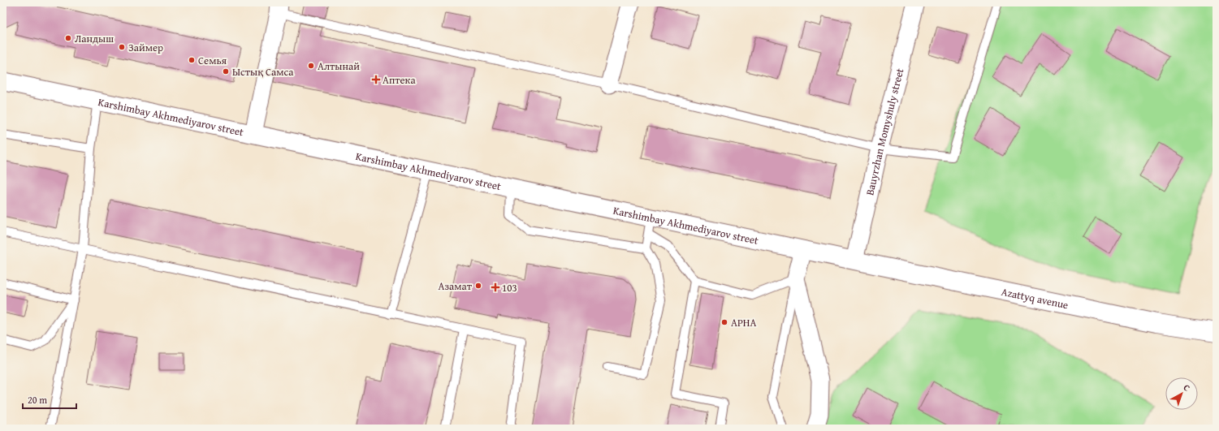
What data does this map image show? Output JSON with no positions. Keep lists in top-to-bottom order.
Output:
{
  "streets": {
    "main road": ["Karshimbay Akhmediyarov street", "Azattyq avenue"],
    "street": ["Bauyrzhan Momyshuly street"]
  },
  "crossings": [
    ["Karshimbay Akhmediyarov street", "Bauyrzhan Momyshuly street"],
    ["Karshimbay Akhmediyarov street", "Azattyq avenue"],
    ["Bauyrzhan Momyshuly street", "Azattyq avenue"]
  ],
  "places": {
    "other": [
      "Ландыш",
      "Займер",
      "Семья",
      "Алтынай",
      "Ыстық Самса",
      "Азамат",
      "АРНА"
    ],
    "health": ["Аптека", "103"]
  },
  "scale_bar": "20 m",
  "north": "top right"
}
